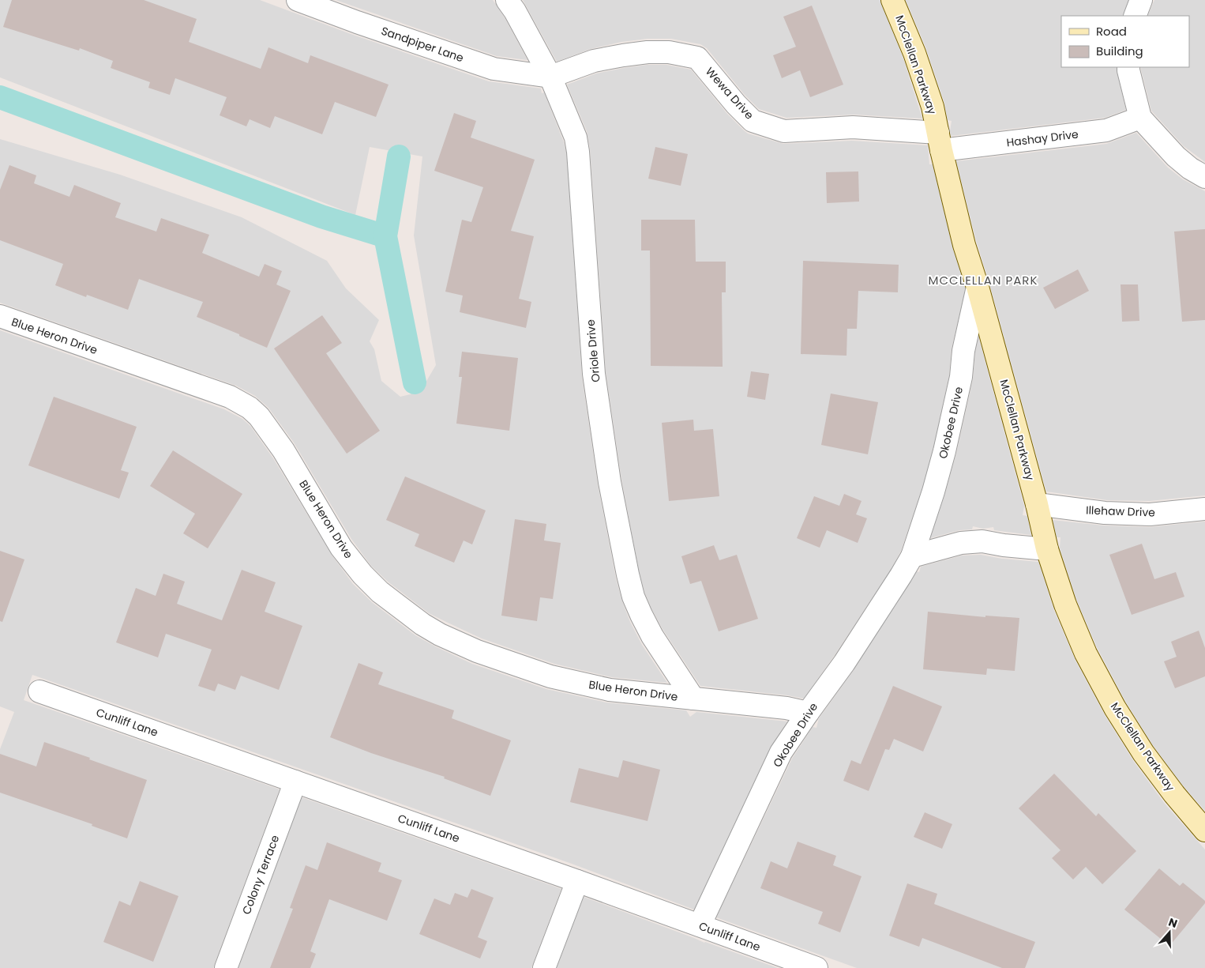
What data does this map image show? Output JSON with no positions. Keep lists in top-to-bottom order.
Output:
{
  "streets": {
    "street": [
      "Sandpiper Lane",
      "McClellan Parkway",
      "Wewa Drive",
      "Hashay Drive",
      "Blue Heron Drive",
      "Oriole Drive",
      "Okobee Drive",
      "Illehaw Drive",
      "Cunliff Lane",
      "Colony Terrace"
    ]
  },
  "crossings": [
    ["Sandpiper Lane", "Wewa Drive"],
    ["Sandpiper Lane", "Oriole Drive"],
    ["McClellan Parkway", "Wewa Drive"],
    ["McClellan Parkway", "Hashay Drive"],
    ["McClellan Parkway", "Okobee Drive"],
    ["McClellan Parkway", "Illehaw Drive"],
    ["Wewa Drive", "Hashay Drive"],
    ["Wewa Drive", "Oriole Drive"],
    ["Blue Heron Drive", "Oriole Drive"],
    ["Blue Heron Drive", "Okobee Drive"],
    ["Okobee Drive", "Cunliff Lane"],
    ["Cunliff Lane", "Colony Terrace"]
  ],
  "districts": ["MCCLELLAN PARK"],
  "legend": ["Road", "Building"],
  "north": "top"
}
